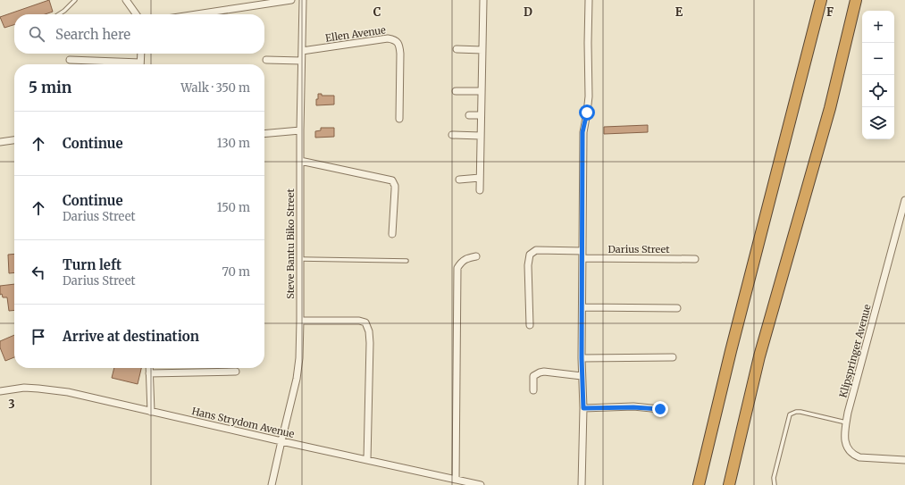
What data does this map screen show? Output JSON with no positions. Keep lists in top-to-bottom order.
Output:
{
  "streets": {
    "street": [
      "Ellen Avenue",
      "Steve Bantu Biko Street",
      "Darius Street",
      "Klipspringer Avenue",
      "Hans Strydom Avenue"
    ]
  },
  "crossings": [
    ["Ellen Avenue", "Steve Bantu Biko Street"],
    ["Steve Bantu Biko Street", "Hans Strydom Avenue"]
  ],
  "page": {
    "map_buttons": ["+", "−"],
    "search": "Search here",
    "heading": ["5 min", "Walk · 350 m"],
    "list": [
      ["Continue", "130 m"],
      ["Continue", "Darius Street", "150 m"],
      ["Turn left", "Darius Street", "70 m"],
      "Arrive at destination"
    ]
  },
  "grid": {
    "columns": [
      "C",
      "D",
      "E",
      "F"
    ],
    "rows": ["3"]
  }
}
